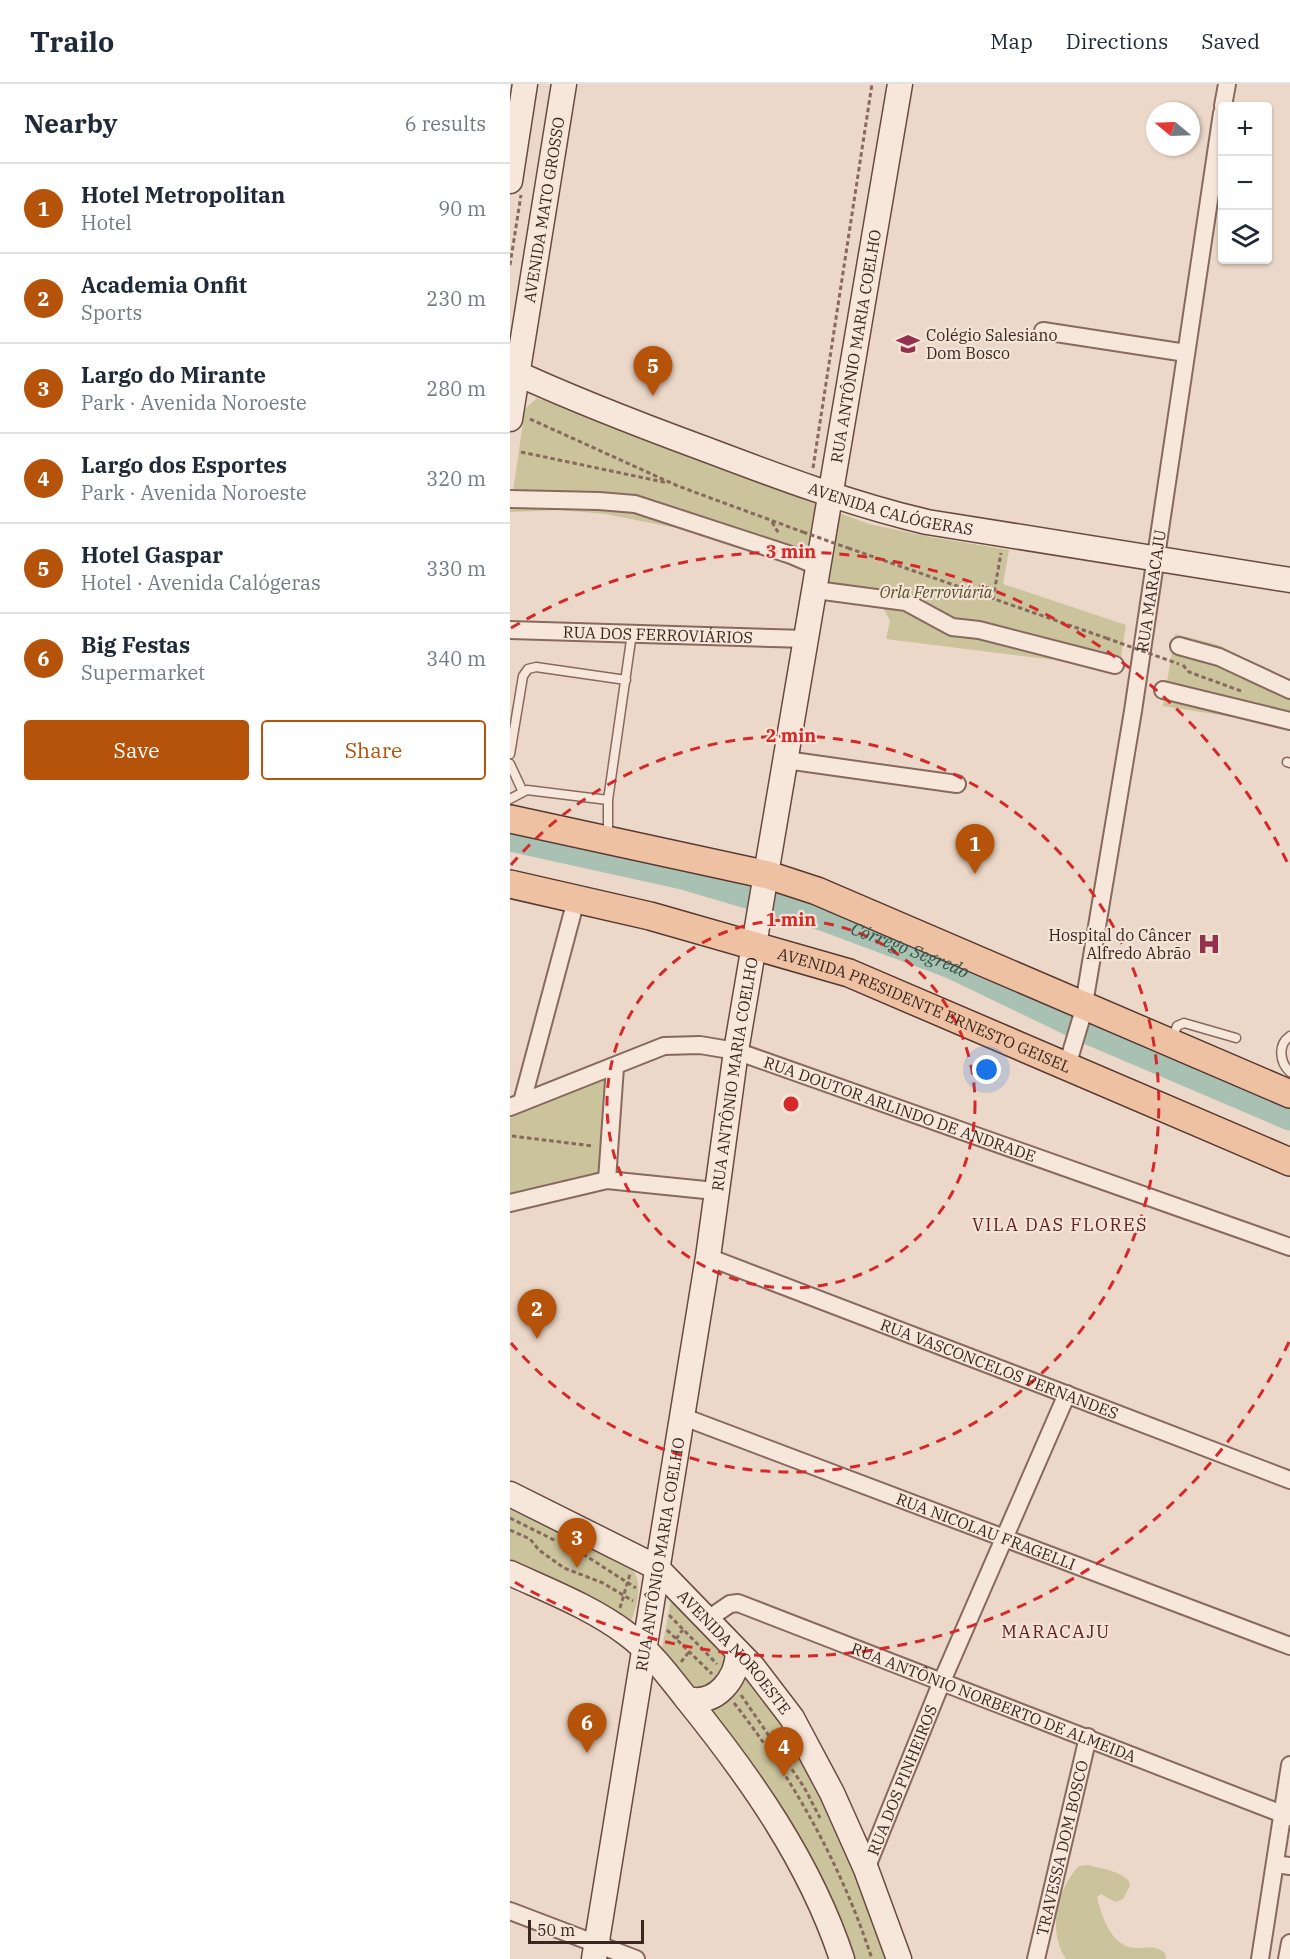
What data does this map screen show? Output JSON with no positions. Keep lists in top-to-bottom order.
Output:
{
  "streets": {
    "main road": [
      "AVENIDA MATO GROSSO",
      "RUA ANTÔNIO MARIA COELHO",
      "AVENIDA CALÓGERAS",
      "AVENIDA PRESIDENTE ERNESTO GEISEL",
      "AVENIDA NOROESTE"
    ],
    "street": [
      "RUA MARACAJU",
      "RUA DOS FERROVIÁRIOS",
      "RUA DOUTOR ARLINDO DE ANDRADE",
      "RUA VASCONCELOS FERNANDES",
      "RUA NICOLAU FRAGELLI",
      "RUA ANTÔNIO NORBERTO DE ALMEIDA",
      "RUA DOS PINHEIROS",
      "TRAVESSA DOM BOSCO"
    ]
  },
  "crossings": [
    ["AVENIDA MATO GROSSO", "AVENIDA CALÓGERAS"],
    ["RUA ANTÔNIO MARIA COELHO", "AVENIDA CALÓGERAS"],
    ["RUA ANTÔNIO MARIA COELHO", "RUA DOS FERROVIÁRIOS"],
    ["RUA ANTÔNIO MARIA COELHO", "AVENIDA PRESIDENTE ERNESTO GEISEL"],
    ["RUA ANTÔNIO MARIA COELHO", "RUA DOUTOR ARLINDO DE ANDRADE"],
    ["RUA ANTÔNIO MARIA COELHO", "RUA VASCONCELOS FERNANDES"],
    ["RUA ANTÔNIO MARIA COELHO", "RUA NICOLAU FRAGELLI"],
    ["RUA ANTÔNIO MARIA COELHO", "AVENIDA NOROESTE"],
    ["AVENIDA CALÓGERAS", "RUA MARACAJU"],
    ["RUA MARACAJU", "AVENIDA PRESIDENTE ERNESTO GEISEL"],
    ["RUA VASCONCELOS FERNANDES", "RUA DOS PINHEIROS"],
    ["RUA NICOLAU FRAGELLI", "RUA DOS PINHEIROS"],
    ["AVENIDA NOROESTE", "RUA ANTÔNIO NORBERTO DE ALMEIDA"],
    ["AVENIDA NOROESTE", "RUA DOS PINHEIROS"],
    ["RUA ANTÔNIO NORBERTO DE ALMEIDA", "RUA DOS PINHEIROS"],
    ["RUA ANTÔNIO NORBERTO DE ALMEIDA", "TRAVESSA DOM BOSCO"]
  ],
  "districts": ["VILA DAS FLORES", "MARACAJU"],
  "water": ["Córrego Segredo"],
  "parks": ["Orla Ferroviária"],
  "places": {
    "school or university": ["Colégio Salesiano Dom Bosco"],
    "hospital": ["Hospital do Câncer Alfredo Abrão"]
  },
  "scale_bar": "50 m",
  "north": "left",
  "page": {
    "header": "Trailo",
    "nav": ["Map", "Directions", "Saved"],
    "heading": ["Nearby", "6 results"],
    "map_buttons": ["+", "−"],
    "list": [
      {
        "mark": "1",
        "name": "Hotel Metropolitan",
        "note": "Hotel",
        "value": "90 m"
      },
      {
        "mark": "2",
        "name": "Academia Onfit",
        "note": "Sports",
        "value": "230 m"
      },
      {
        "mark": "3",
        "name": "Largo do Mirante",
        "note": "Park · Avenida Noroeste",
        "value": "280 m"
      },
      {
        "mark": "4",
        "name": "Largo dos Esportes",
        "note": "Park · Avenida Noroeste",
        "value": "320 m"
      },
      {
        "mark": "5",
        "name": "Hotel Gaspar",
        "note": "Hotel · Avenida Calógeras",
        "value": "330 m"
      },
      {
        "mark": "6",
        "name": "Big Festas",
        "note": "Supermarket",
        "value": "340 m"
      }
    ],
    "pins": [
      "5",
      "1",
      "2",
      "3",
      "6",
      "4"
    ],
    "buttons": ["Save", "Share"],
    "scale": "50 m"
  },
  "rings": ["3 min", "2 min", "1 min"]
}
